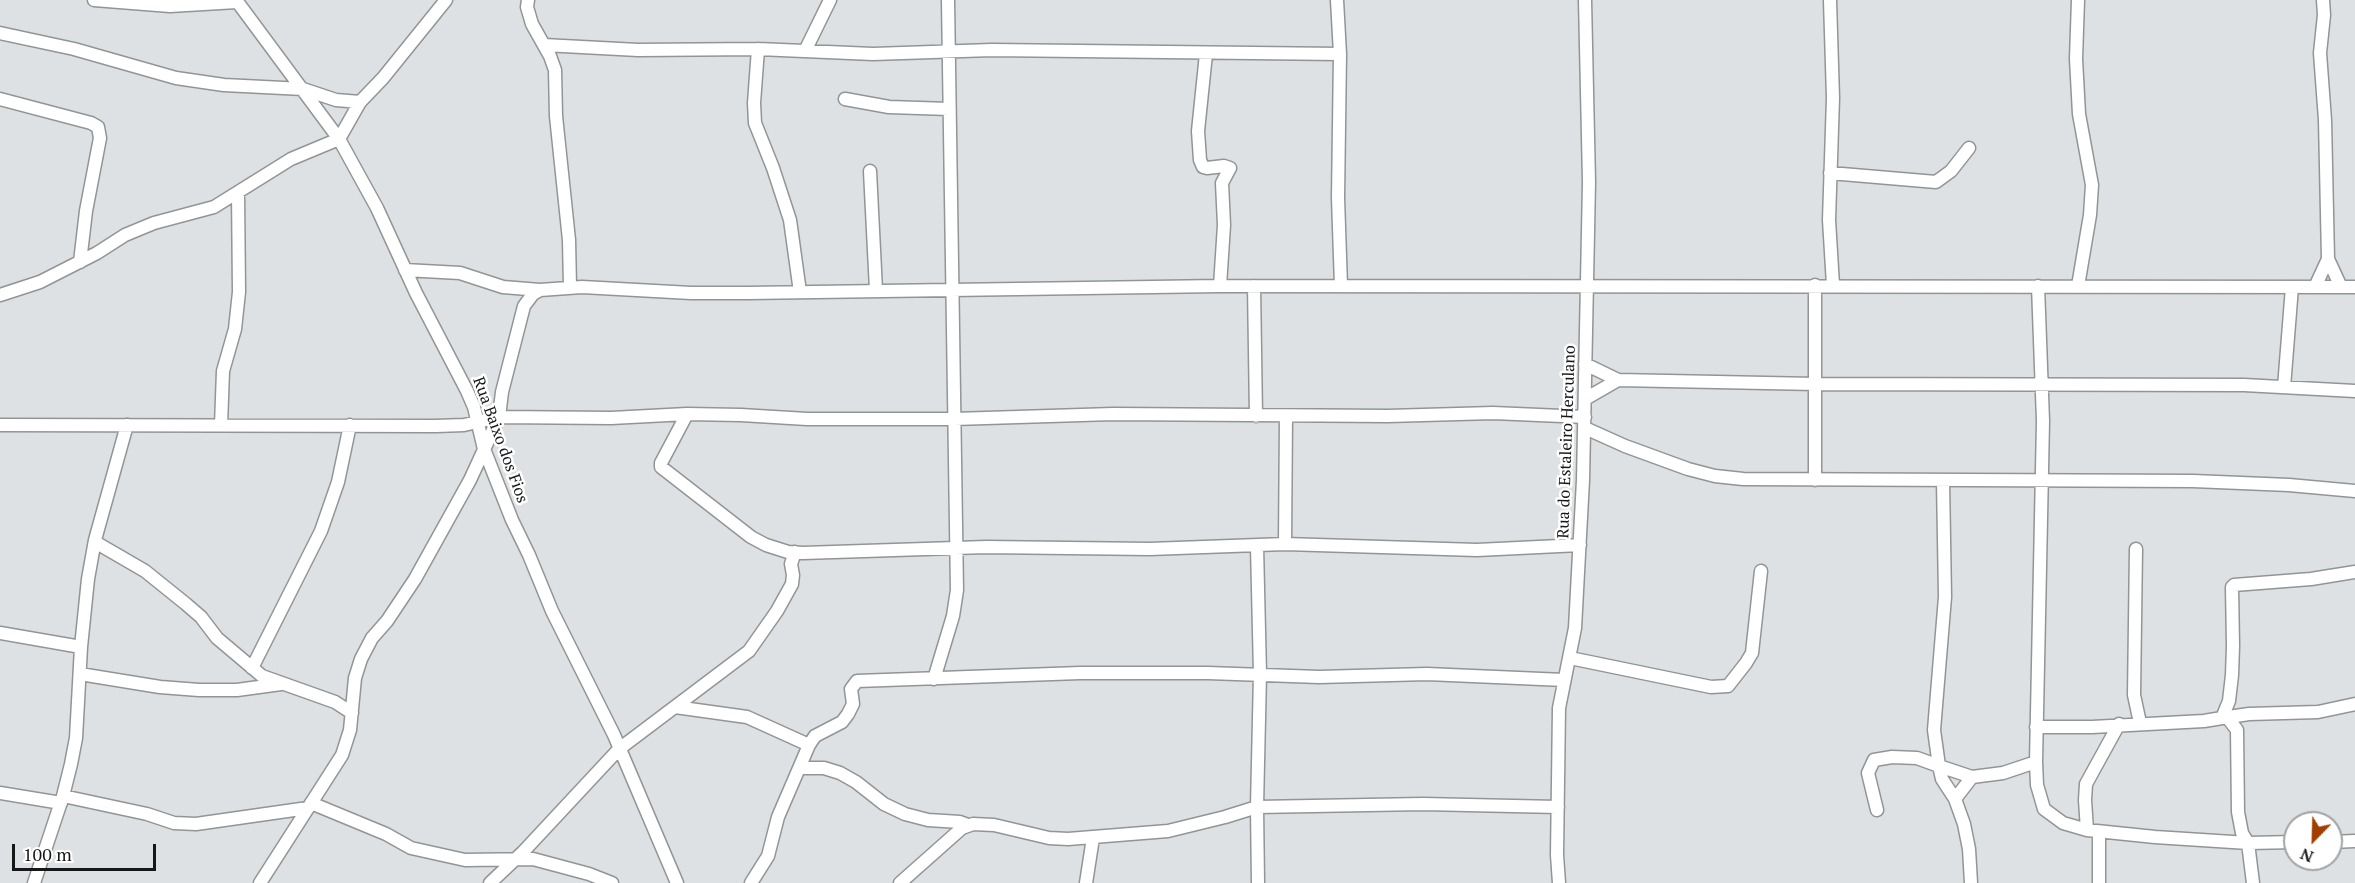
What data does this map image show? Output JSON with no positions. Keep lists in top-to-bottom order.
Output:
{
  "streets": {
    "street": ["Rua Baixo dos Fios", "Rua do Estaleiro Herculano"]
  },
  "scale_bar": "100 m",
  "north": "bottom left"
}
